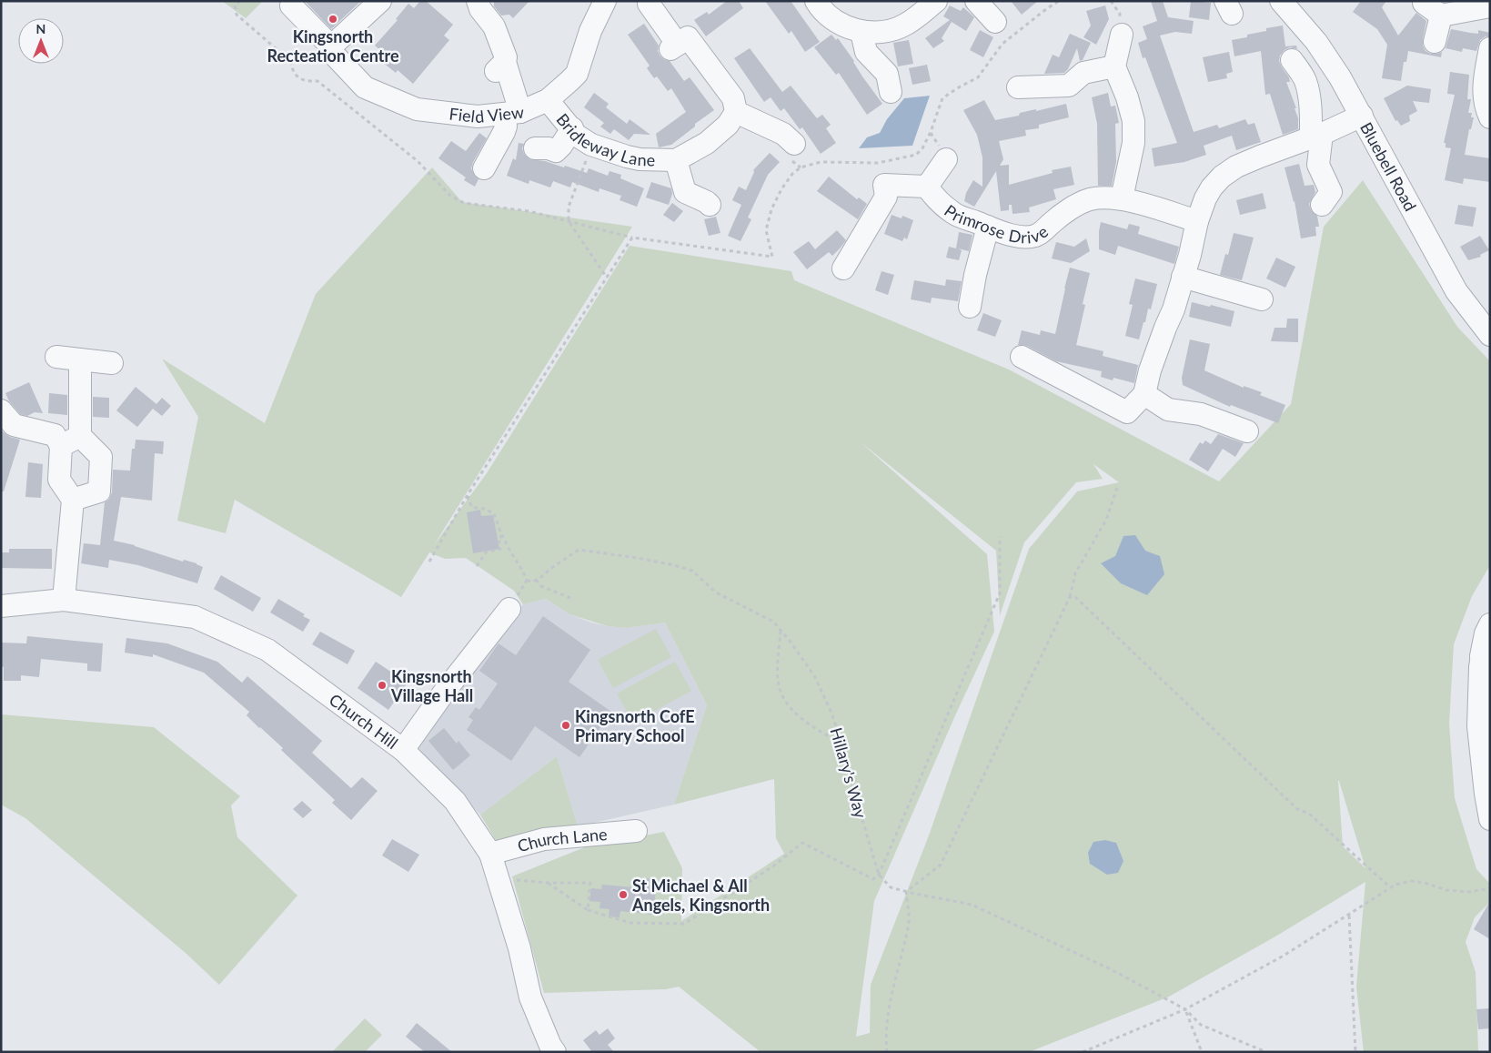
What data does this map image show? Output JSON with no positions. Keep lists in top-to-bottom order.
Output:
{
  "streets": {
    "street": [
      "Field View",
      "Bridleway Lane",
      "Bluebell Road",
      "Primrose Drive",
      "Church Hill",
      "Church Lane"
    ],
    "path": ["Hillary's Way"]
  },
  "crossings": [
    ["Field View", "Bridleway Lane"],
    ["Church Hill", "Church Lane"]
  ],
  "places": [
    "Kingsnorth Recteation Centre",
    "Kingsnorth Village Hall",
    "Kingsnorth CofE Primary School",
    "St Michael & All Angels, Kingsnorth"
  ],
  "north": "top"
}
